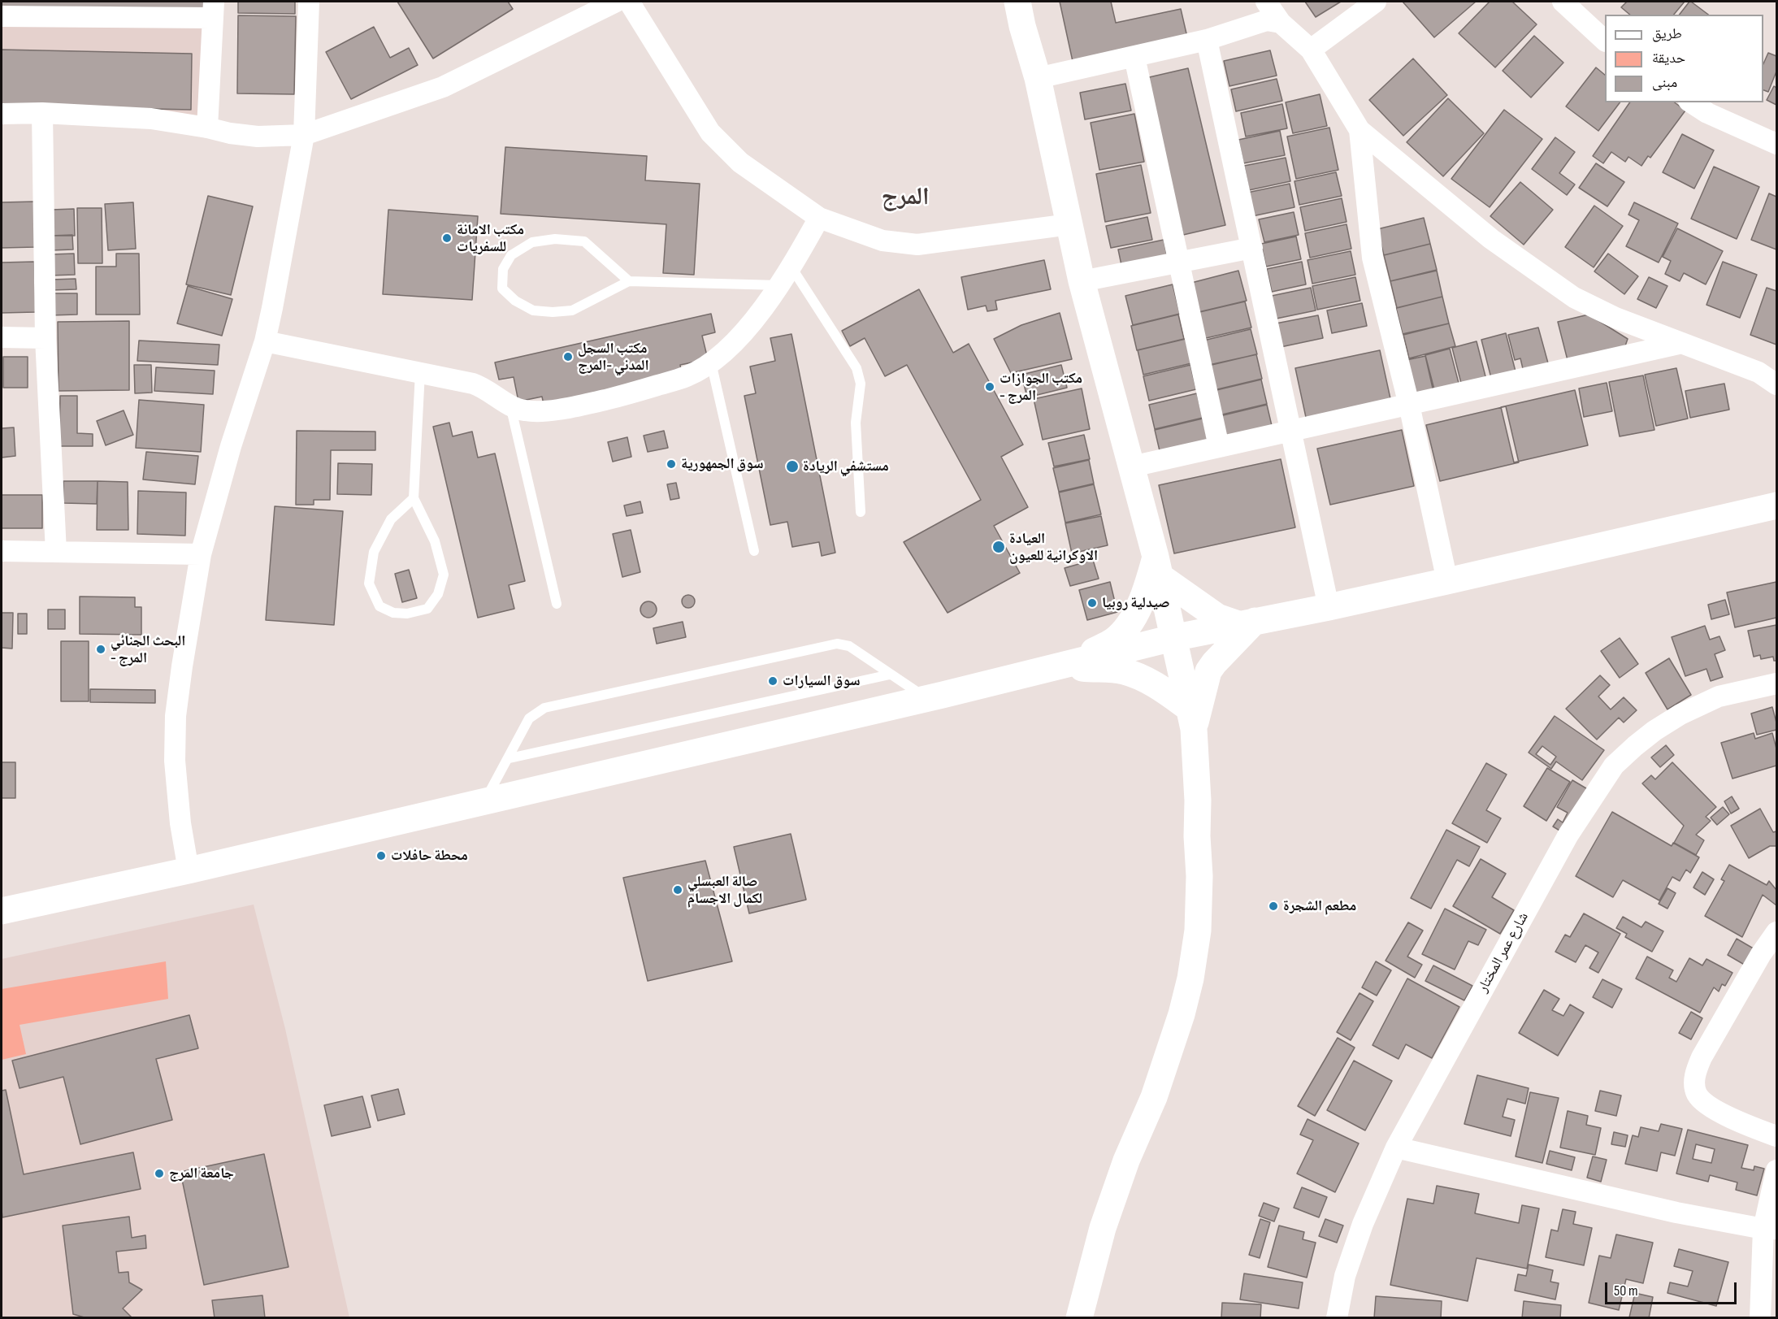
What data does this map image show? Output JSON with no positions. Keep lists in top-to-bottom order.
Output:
{
  "streets": {
    "street": ["شارع عمر المختار"]
  },
  "districts": ["المرج"],
  "places": [
    "مكتب الامانة للسفريات",
    "مكتب السجل المدني -المرج",
    "مكتب الجوازات - المرج",
    "سوق الجمهورية",
    "مستشفي الريادة",
    "العيادة الاوكرانية للعيون",
    "صيدلية روبيا",
    "البحث الجنائي - المرج",
    "سوق السيارات",
    "محطة حافلات",
    "صالة العبسلي لكمال الاجسام",
    "مطعم الشجرة",
    "جامعة المرج"
  ],
  "legend": ["طريق", "حديقة", "مبنى"],
  "scale_bar": "50 m"
}
